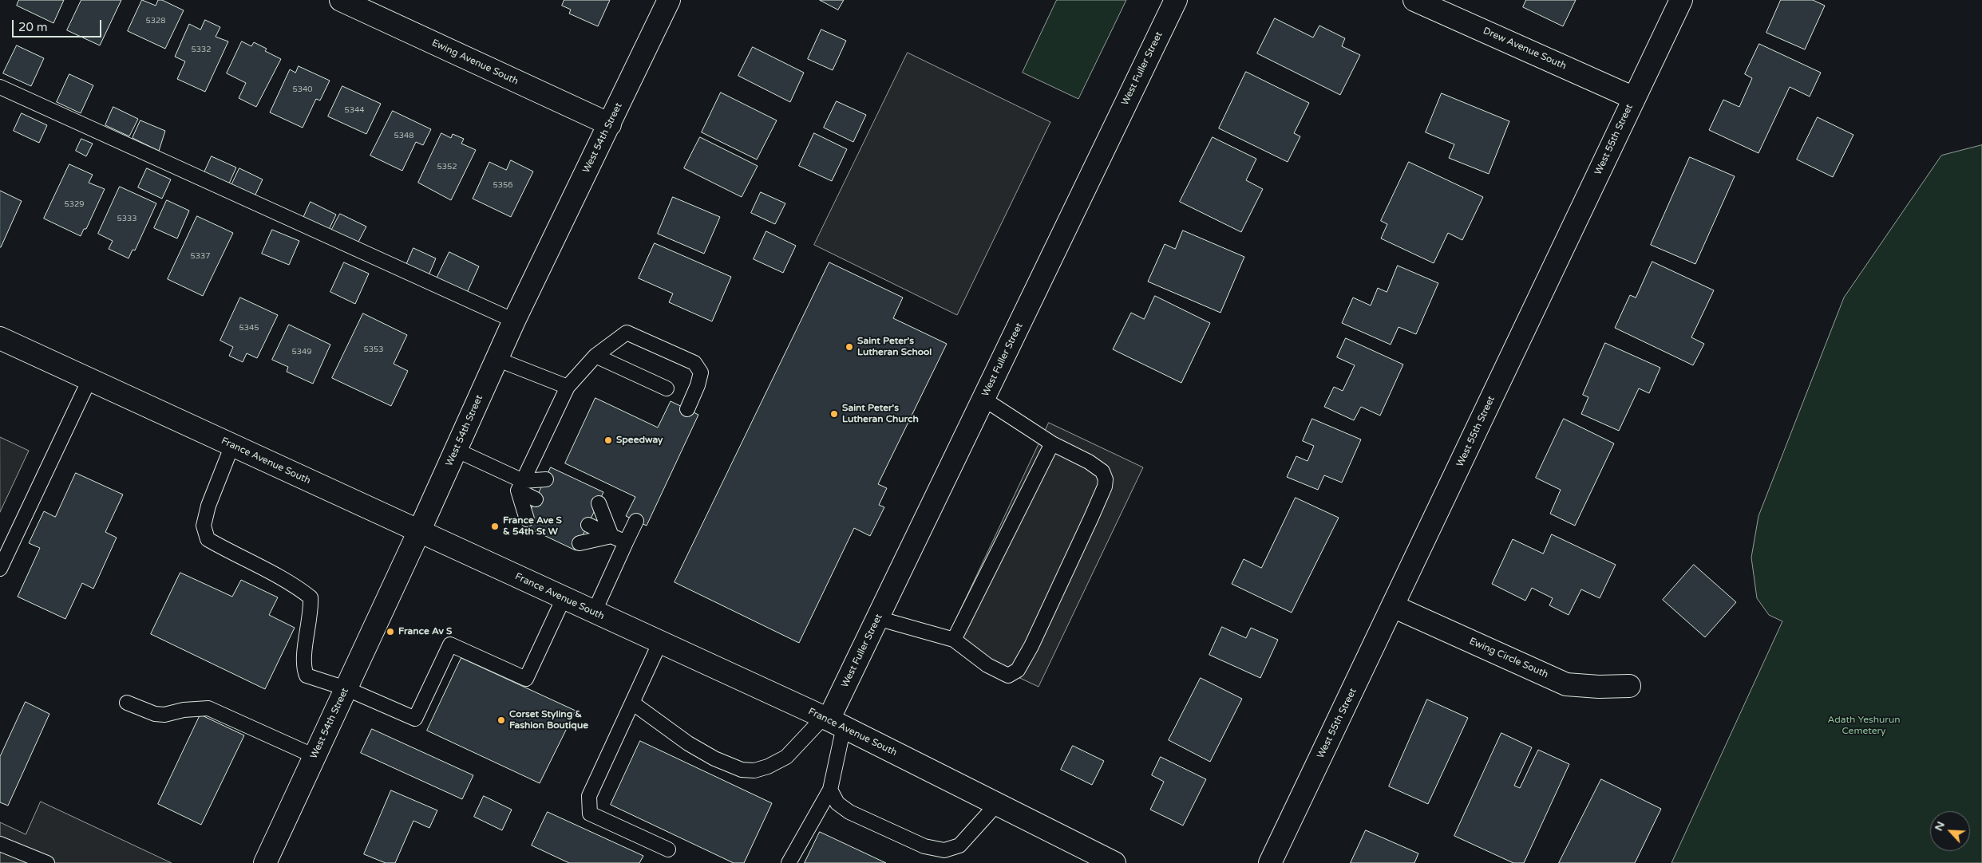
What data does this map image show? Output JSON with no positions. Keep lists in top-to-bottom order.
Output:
{
  "streets": {
    "street": [
      "Drew Avenue South",
      "Ewing Avenue South",
      "West Fuller Street",
      "West 54th Street",
      "West 55th Street",
      "France Avenue South",
      "Ewing Circle South"
    ]
  },
  "crossings": [
    ["Drew Avenue South", "West 55th Street"],
    ["Ewing Avenue South", "West 54th Street"],
    ["West Fuller Street", "France Avenue South"],
    ["West 54th Street", "France Avenue South"],
    ["West 55th Street", "Ewing Circle South"]
  ],
  "parks": ["Adath Yeshurun Cemetery"],
  "places": [
    "Saint Peter's Lutheran School",
    "Saint Peter's Lutheran Church",
    "Speedway",
    "France Ave S & 54th St W",
    "France Av S",
    "Corset Styling & Fashion Boutique"
  ],
  "house_numbers": [
    "5328",
    "5332",
    "5340",
    "5344",
    "5348",
    "5352",
    "5356",
    "5329",
    "5333",
    "5337",
    "5345",
    "5353",
    "5349"
  ],
  "scale_bar": "20 m",
  "north": "top left"
}
